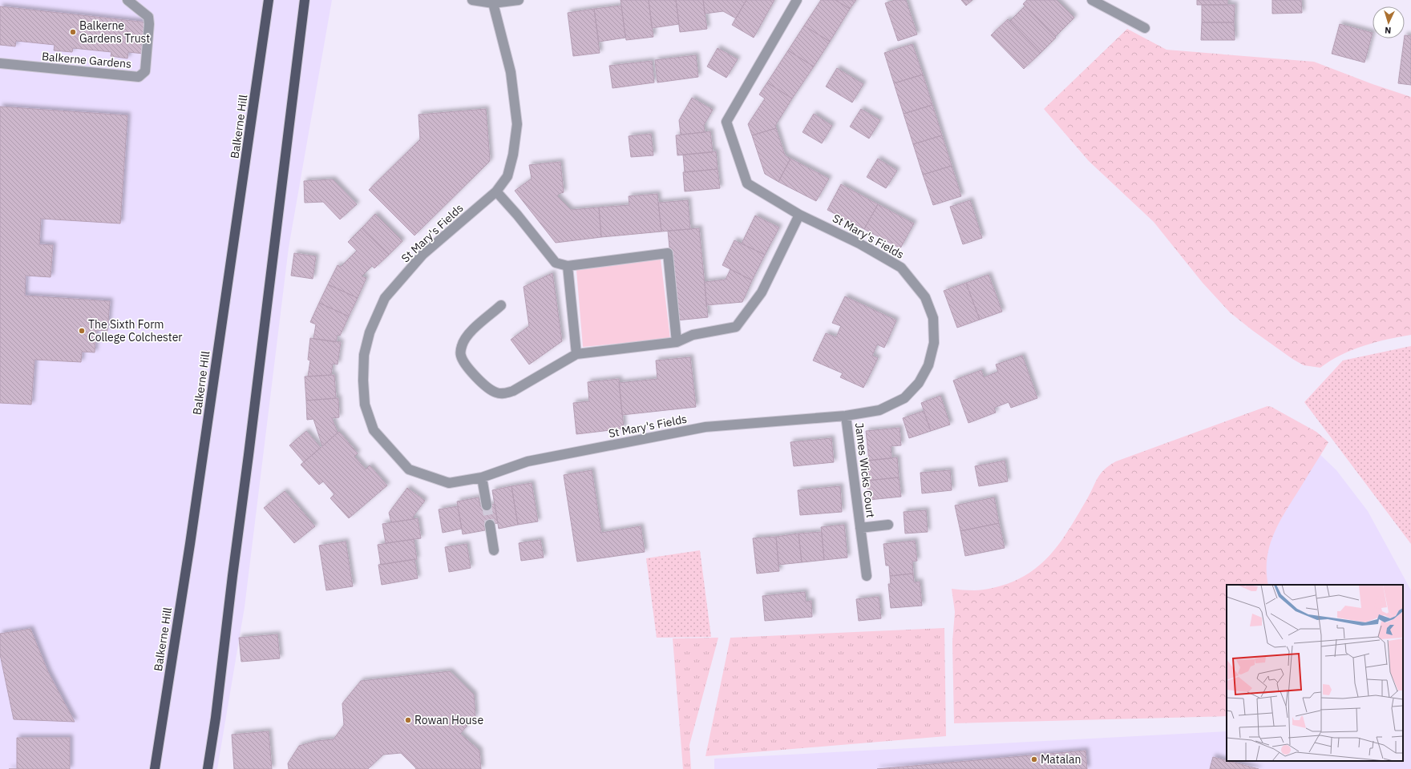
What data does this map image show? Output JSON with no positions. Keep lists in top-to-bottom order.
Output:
{
  "streets": {
    "main road": ["Balkerne Hill"],
    "street": ["Balkerne Gardens", "St Mary's Fields", "James Wicks Court"]
  },
  "crossings": [
    ["St Mary's Fields", "James Wicks Court"]
  ],
  "places": [
    "Balkerne Gardens Trust",
    "The Sixth Form College Colchester",
    "Rowan House",
    "Matalan"
  ],
  "north": "bottom"
}
